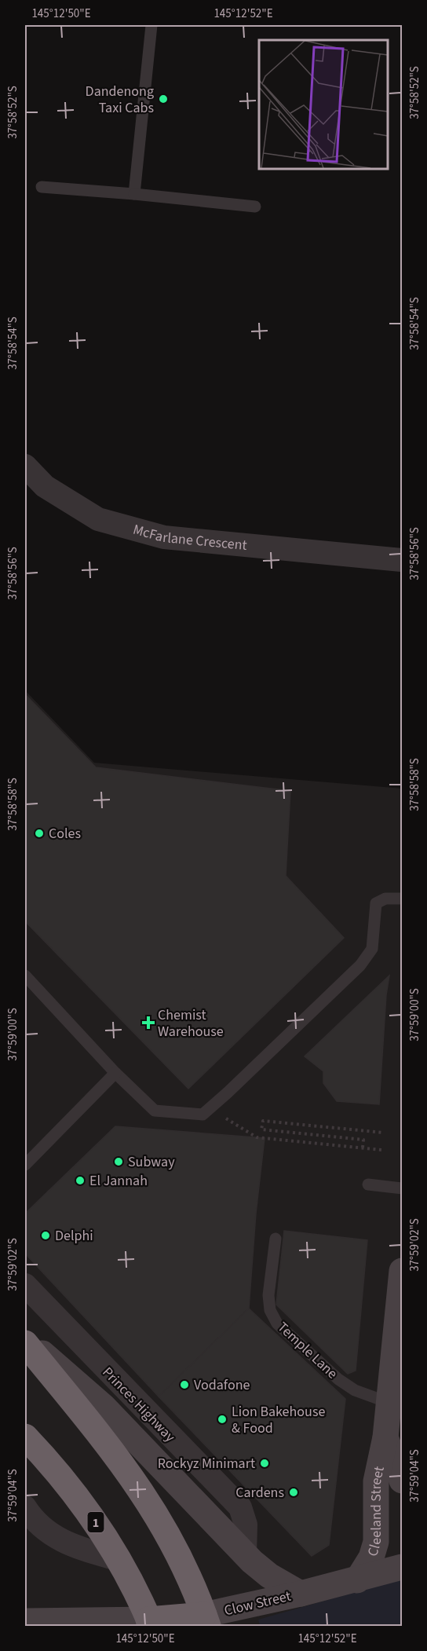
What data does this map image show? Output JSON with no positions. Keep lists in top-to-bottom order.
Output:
{
  "streets": {
    "highway": ["1", "Clow Street"],
    "main road": ["Cleeland Street"],
    "street": ["McFarlane Crescent", "Princes Highway"],
    "lane": ["Temple Lane"]
  },
  "crossings": [
    ["Temple Lane", "Cleeland Street"],
    ["Cleeland Street", "Clow Street"],
    ["1", "Clow Street"]
  ],
  "places": {
    "other": [
      "Dandenong Taxi Cabs",
      "Coles",
      "Subway",
      "El Jannah",
      "Delphi",
      "Vodafone",
      "Lion Bakehouse & Food",
      "Rockyz Minimart",
      "Cardens"
    ],
    "health": ["Chemist Warehouse"]
  },
  "coordinates": [
    "145°12'50\"E",
    "145°12'52\"E",
    "37°58'52\"S",
    "37°58'54\"S",
    "37°58'56\"S",
    "37°58'58\"S",
    "37°59'00\"S",
    "37°59'02\"S",
    "37°59'04\"S"
  ]
}
